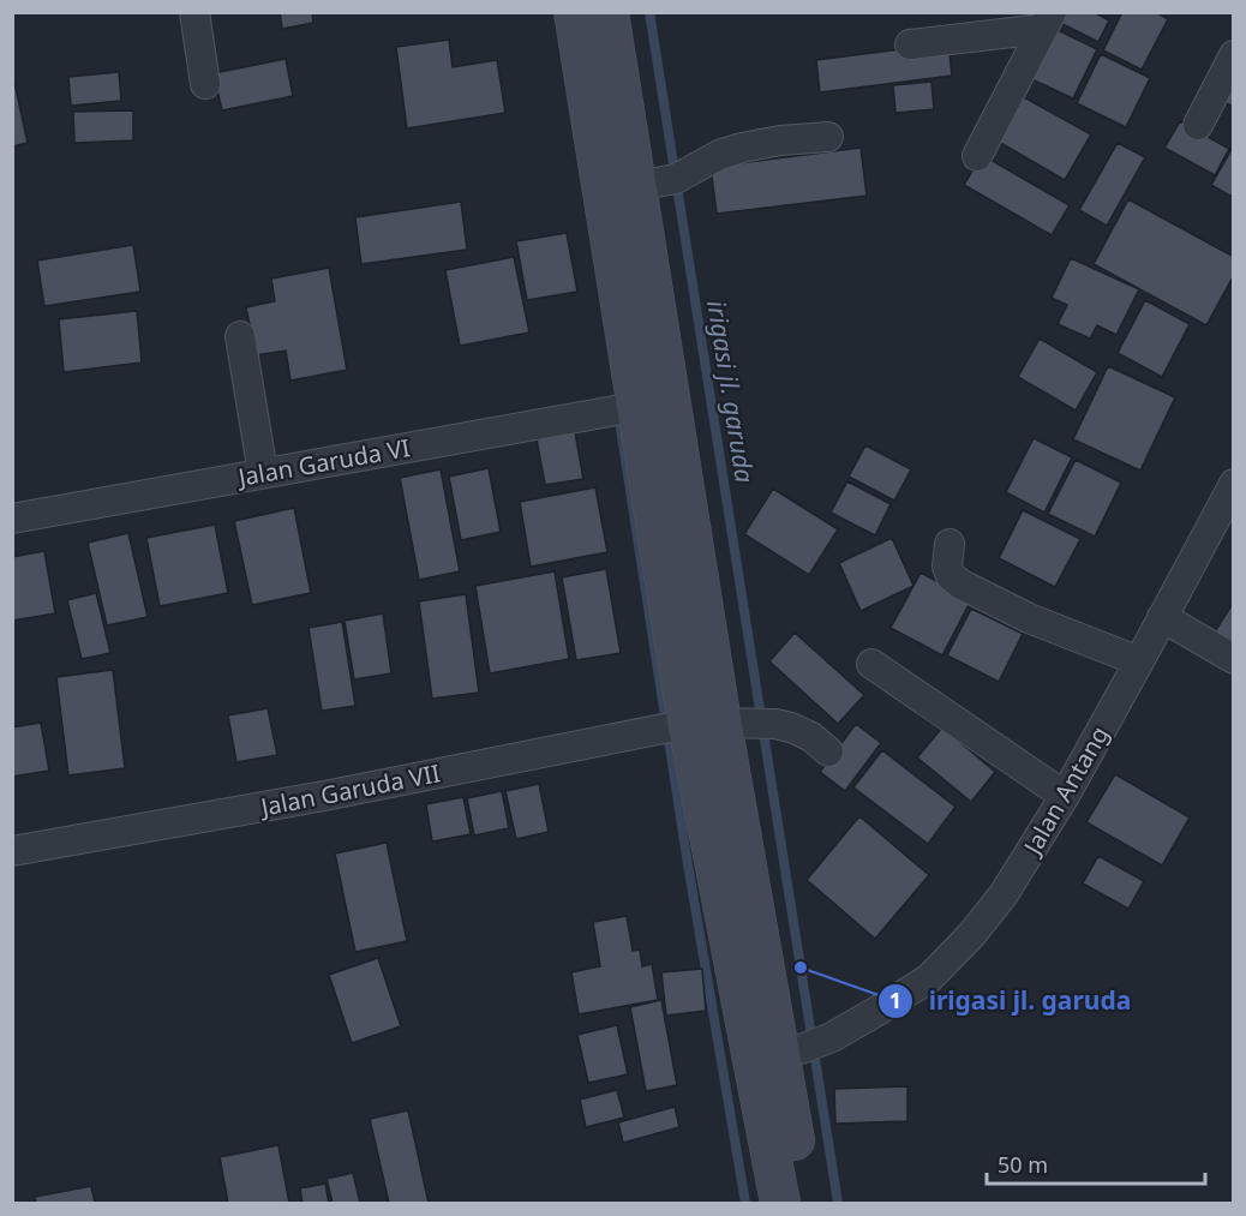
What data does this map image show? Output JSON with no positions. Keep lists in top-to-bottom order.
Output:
{
  "streets": {
    "street": ["Jalan Garuda VI", "Jalan Garuda VII", "Jalan Antang"]
  },
  "water": ["irigasi jl. garuda"],
  "places": ["irigasi jl. garuda"],
  "scale_bar": "50 m"
}
